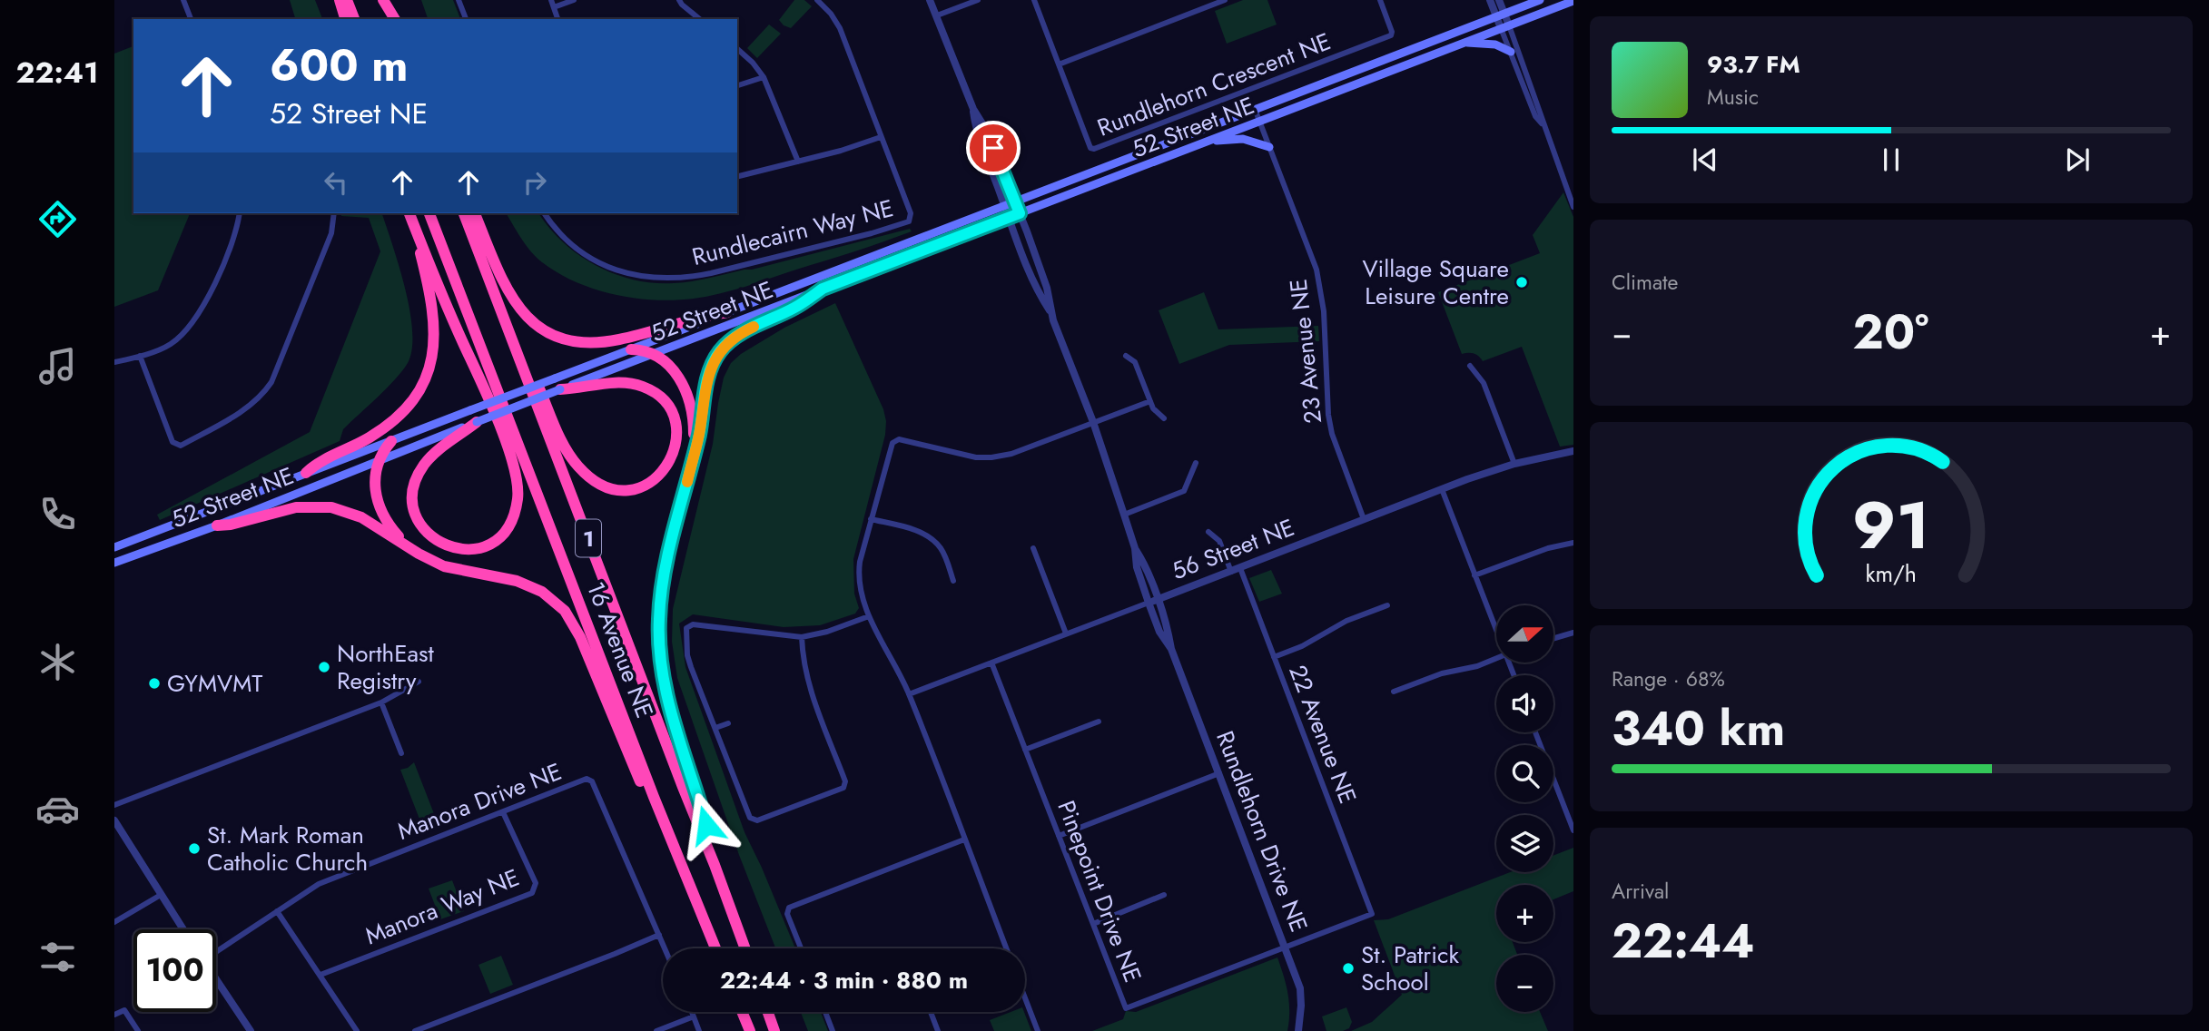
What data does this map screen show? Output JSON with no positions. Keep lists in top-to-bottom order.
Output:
{
  "streets": {
    "highway": ["1", "16 Avenue NE"],
    "main road": ["52 Street NE"],
    "street": [
      "Rundlehorn Crescent NE",
      "Rundlecairn Way NE",
      "23 Avenue NE",
      "56 Street NE",
      "22 Avenue NE",
      "Manora Drive NE",
      "Rundlehorn Drive NE",
      "Pinepoint Drive NE",
      "Manora Way NE"
    ]
  },
  "crossings": [
    ["52 Street NE", "23 Avenue NE"],
    ["52 Street NE", "Rundlehorn Drive NE"],
    ["23 Avenue NE", "56 Street NE"],
    ["56 Street NE", "22 Avenue NE"],
    ["56 Street NE", "Rundlehorn Drive NE"],
    ["56 Street NE", "Pinepoint Drive NE"],
    ["22 Avenue NE", "Rundlehorn Drive NE"],
    ["22 Avenue NE", "Pinepoint Drive NE"],
    ["Manora Drive NE", "Manora Way NE"],
    ["Rundlehorn Drive NE", "Pinepoint Drive NE"]
  ],
  "places": [
    "Village Square Leisure Centre",
    "NorthEast Registry",
    "GYMVMT",
    "St. Mark Roman Catholic Church",
    "St. Patrick School"
  ],
  "north": "right",
  "page": {
    "tabs": "22:41",
    "turn": ["600 m", "52 Street NE"],
    "song": ["93.7 FM", "Music"],
    "tile": [
      "Climate",
      ["Range · 68%", "340 km"],
      ["Arrival", "22:44"]
    ],
    "heat": ["−", "20°", "+"],
    "map_buttons": ["+", "−"],
    "limit": "100",
    "trip": "22:44 · 3 min · 880 m",
    "gauge": ["91", "km/h"]
  }
}
